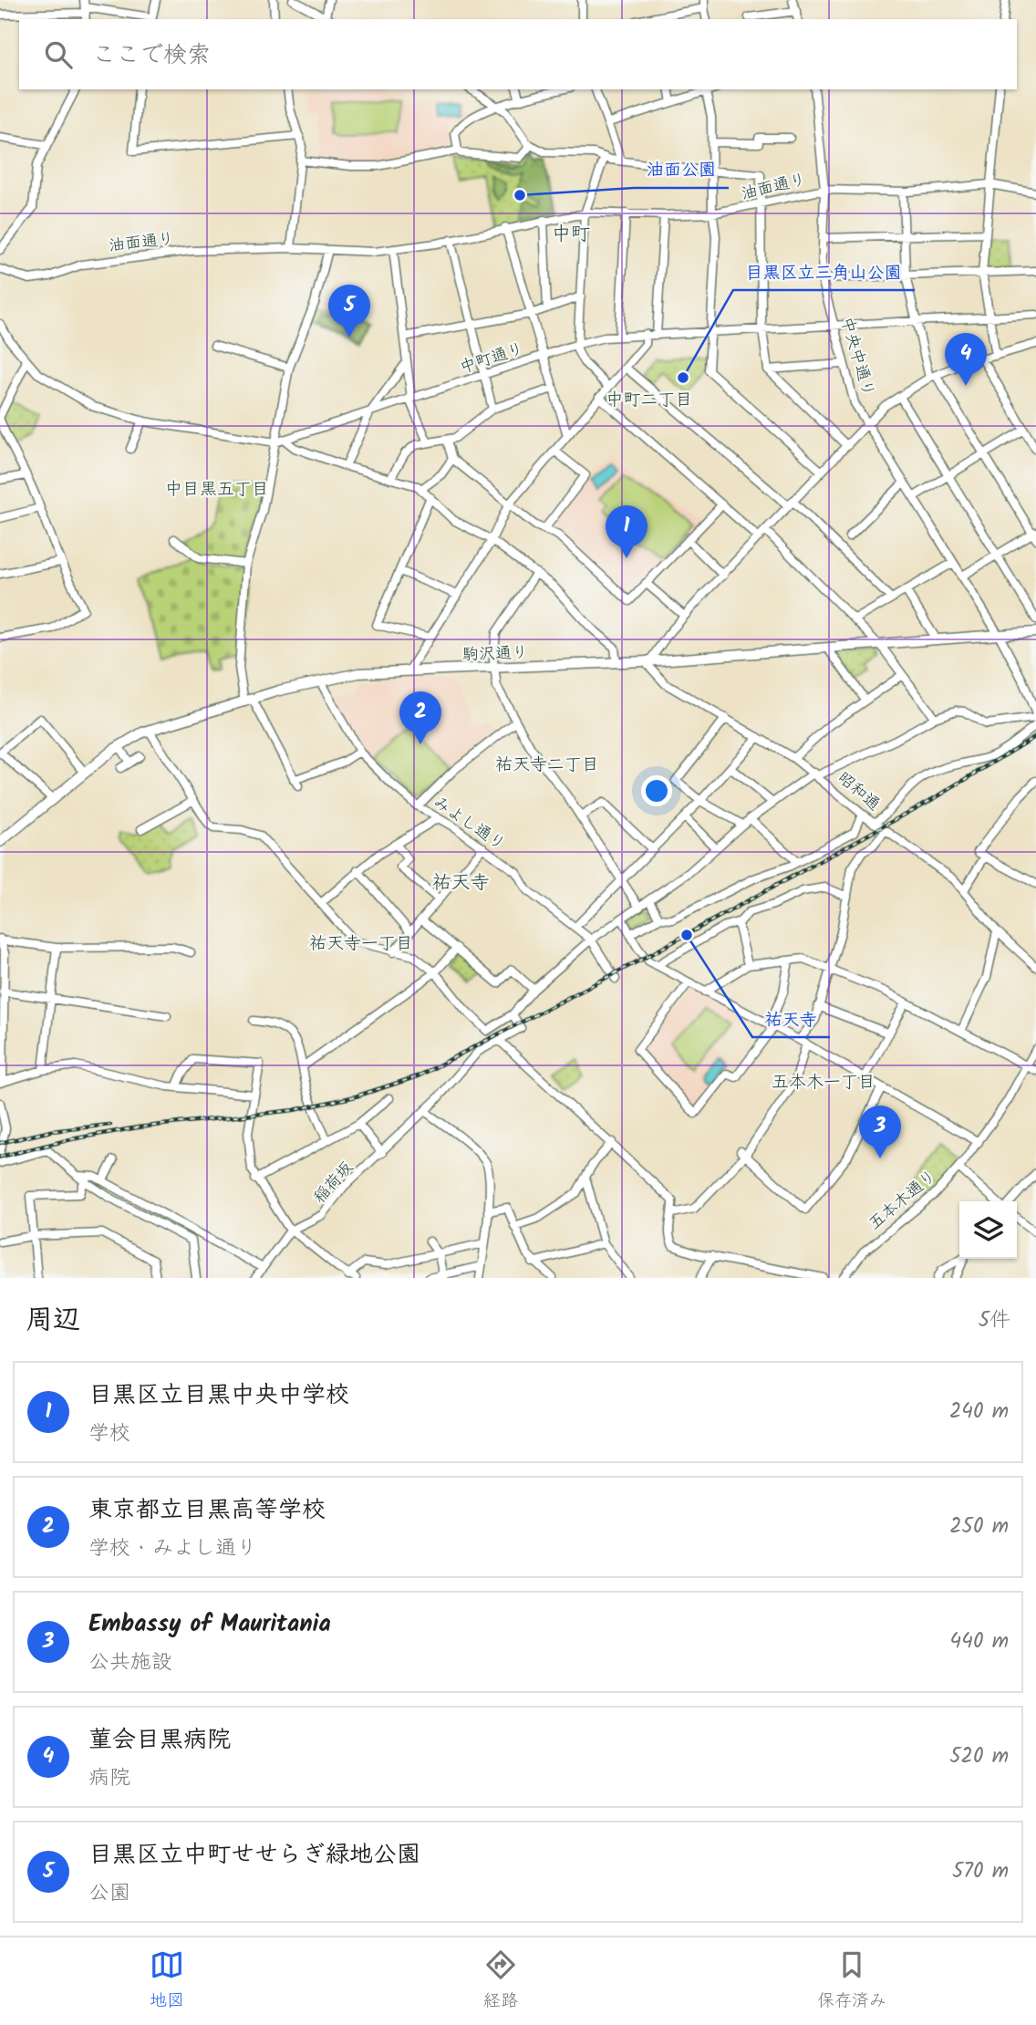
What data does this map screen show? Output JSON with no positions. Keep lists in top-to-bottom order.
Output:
{
  "streets": {
    "main road": ["駒沢通り"],
    "street": [
      "油面通り",
      "中央中通り",
      "中町通り",
      "昭和通",
      "みよし通り",
      "稲荷坂",
      "五本木通り"
    ]
  },
  "crossings": [
    ["油面通り", "中央中通り"],
    ["中央中通り", "中町通り"],
    ["中央中通り", "駒沢通り"],
    ["駒沢通り", "昭和通"],
    ["駒沢通り", "みよし通り"]
  ],
  "districts": [
    "中町",
    "中町二丁目",
    "中目黒五丁目",
    "祐天寺二丁目",
    "祐天寺",
    "祐天寺一丁目",
    "五本木一丁目"
  ],
  "places": ["油面公園", "目黒区立三角山公園", "祐天寺"],
  "page": {
    "search": "ここで検索",
    "pins": [
      "5",
      "4",
      "1",
      "2",
      "3"
    ],
    "heading": ["周辺", "5件"],
    "list": [
      {
        "mark": "1",
        "name": "目黒区立目黒中央中学校",
        "note": "学校",
        "value": "240 m"
      },
      {
        "mark": "2",
        "name": "東京都立目黒高等学校",
        "note": "学校 · みよし通り",
        "value": "250 m"
      },
      {
        "mark": "3",
        "name": "Embassy of Mauritania",
        "note": "公共施設",
        "value": "440 m"
      },
      {
        "mark": "4",
        "name": "菫会目黒病院",
        "note": "病院",
        "value": "520 m"
      },
      {
        "mark": "5",
        "name": "目黒区立中町せせらぎ緑地公園",
        "note": "公園",
        "value": "570 m"
      }
    ],
    "nav": ["地図", "経路", "保存済み"]
  }
}
